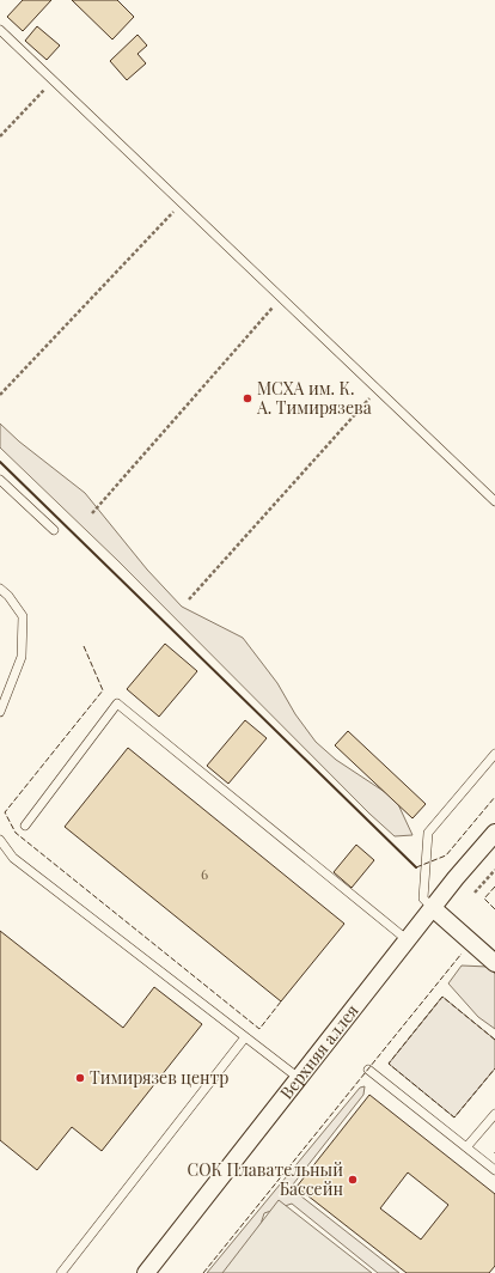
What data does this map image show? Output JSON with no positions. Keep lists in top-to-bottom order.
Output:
{
  "streets": {
    "street": ["Верхняя аллея"]
  },
  "places": ["МСХА им. К. А. Тимирязева", "Тимирязев центр", "СОК Плавательный Бассейн"],
  "house_numbers": ["6"]
}
